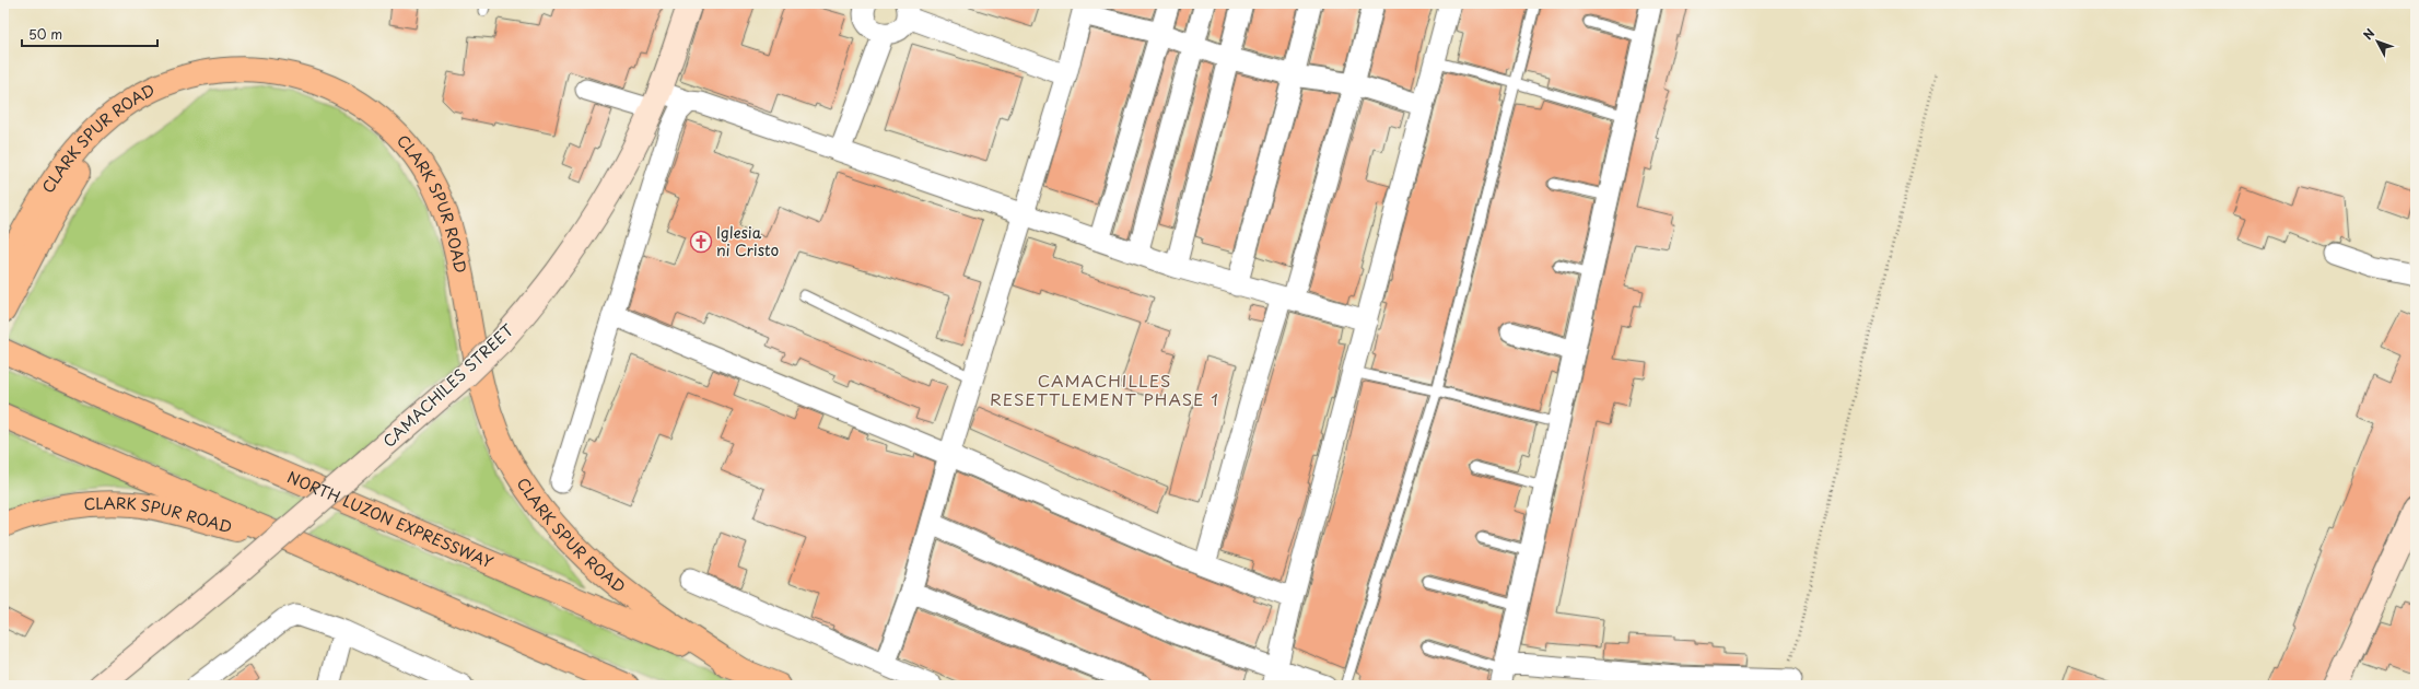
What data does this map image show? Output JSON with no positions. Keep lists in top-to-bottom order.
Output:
{
  "streets": {
    "highway": ["CLARK SPUR ROAD", "NORTH LUZON EXPRESSWAY"],
    "street": ["CAMACHILES STREET"]
  },
  "crossings": [
    ["CLARK SPUR ROAD", "NORTH LUZON EXPRESSWAY"]
  ],
  "districts": ["CAMACHILLES RESETTLEMENT PHASE 1"],
  "places": {
    "church": ["Iglesia ni Cristo"]
  },
  "scale_bar": "50 m",
  "north": "top left"
}
